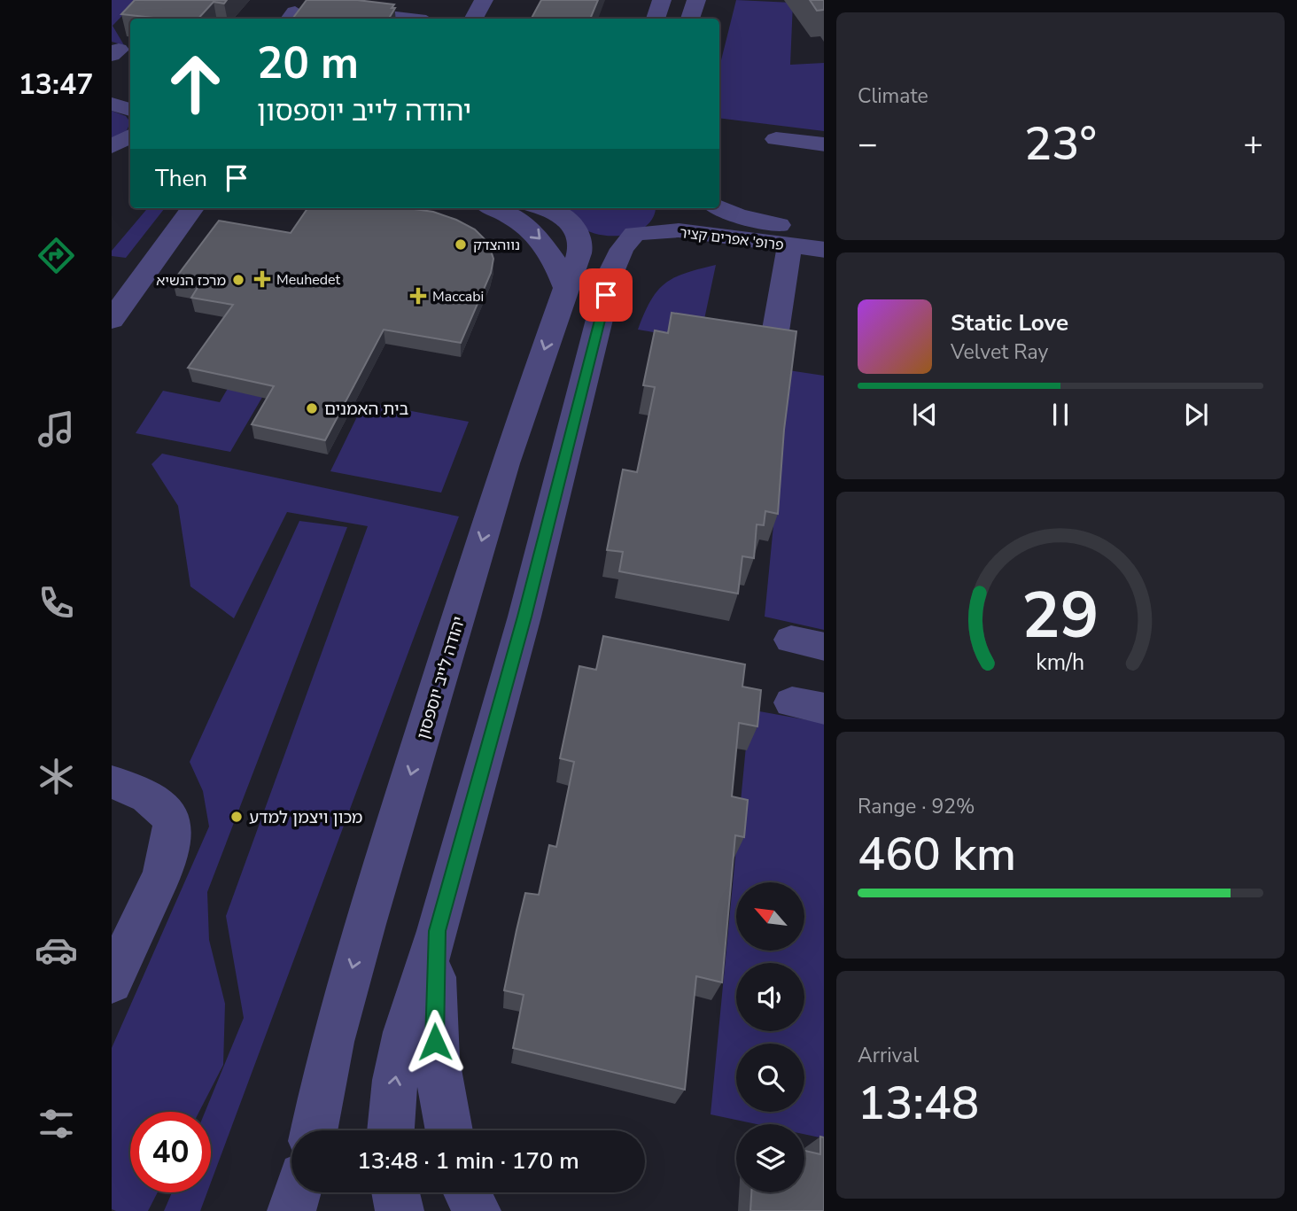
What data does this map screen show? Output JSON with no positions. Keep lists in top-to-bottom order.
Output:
{
  "streets": {
    "street": ["פרופ' אפרים קציר", "יהודה לייב יוספסון"]
  },
  "crossings": [
    ["פרופ' אפרים קציר", "יהודה לייב יוספסון"]
  ],
  "places": {
    "other": [
      "נווהצדק",
      "מרכז הנשיא",
      "בית האמנים",
      "מכון ויצמן למדע"
    ],
    "health": ["Meuhedet", "Maccabi"]
  },
  "north": "top left",
  "page": {
    "tabs": "13:47",
    "tile": [
      "Climate",
      ["Range · 92%", "460 km"],
      ["Arrival", "13:48"]
    ],
    "turn": ["20 m", "יהודה לייב יוספסון"],
    "heat": ["−", "23°", "+"],
    "then": "Then",
    "song": ["Static Love", "Velvet Ray"],
    "limit": "40",
    "trip": "13:48 · 1 min · 170 m",
    "gauge": ["29", "km/h"]
  }
}
